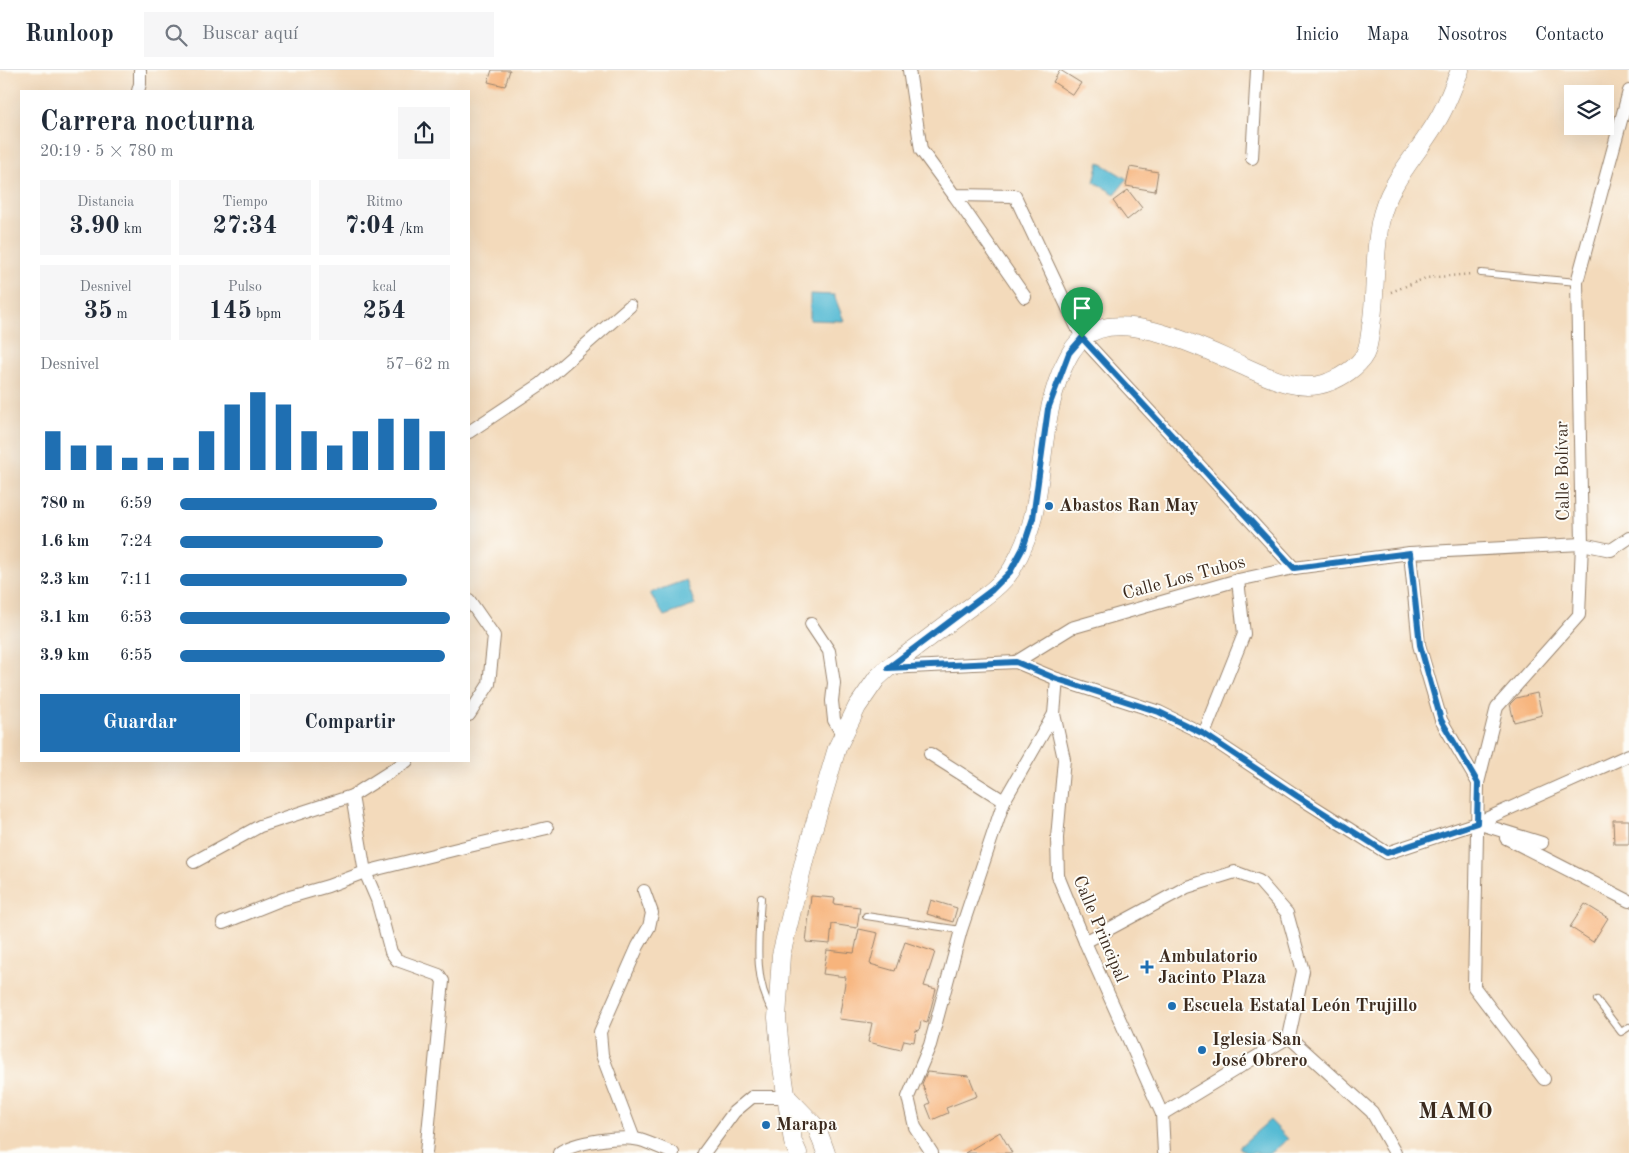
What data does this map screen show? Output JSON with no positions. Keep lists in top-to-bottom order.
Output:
{
  "streets": {
    "street": ["Calle Bolívar", "Calle Los Tubos", "Calle Principal"]
  },
  "crossings": [
    ["Calle Bolívar", "Calle Los Tubos"]
  ],
  "districts": ["MAMO"],
  "places": {
    "other": [
      "Abastos Ran May",
      "Escuela Estatal León Trujillo",
      "Iglesia San José Obrero",
      "Marapa"
    ],
    "health": ["Ambulatorio Jacinto Plaza"]
  },
  "page": {
    "header": "Runloop",
    "search": "Buscar aquí",
    "nav": [
      "Inicio",
      "Mapa",
      "Nosotros",
      "Contacto"
    ],
    "heading": ["Carrera nocturna", "20:19 · 5 × 780 m"],
    "stats": [
      ["Distancia", "3.90 km"],
      ["Tiempo", "27:34"],
      ["Ritmo", "7:04 /km"],
      ["Desnivel", "35 m"],
      ["Pulso", "145 bpm"],
      ["kcal", "254"]
    ],
    "chart": ["Desnivel", "57–62 m"],
    "list": [
      {
        "name": "780 m",
        "note": "6:59"
      },
      {
        "name": "1.6 km",
        "note": "7:24"
      },
      {
        "name": "2.3 km",
        "note": "7:11"
      },
      {
        "name": "3.1 km",
        "note": "6:53"
      },
      {
        "name": "3.9 km",
        "note": "6:55"
      }
    ],
    "buttons": ["Guardar", "Compartir"]
  }
}
